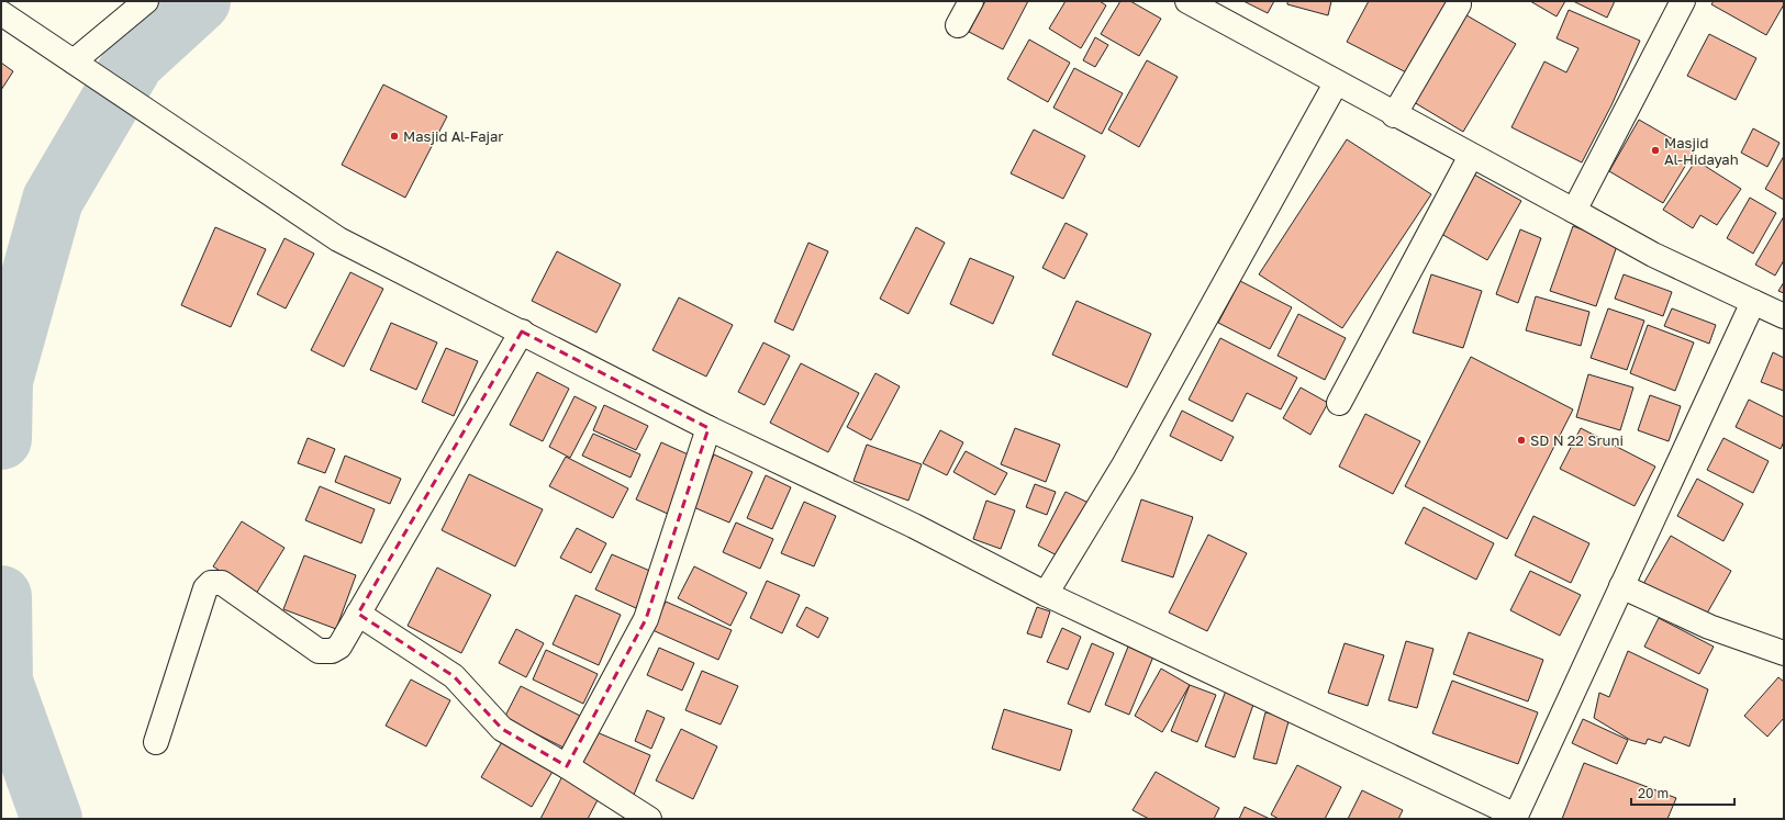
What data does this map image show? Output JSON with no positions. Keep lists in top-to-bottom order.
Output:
{
  "places": ["Masjid Al-Fajar", "Masjid Al-Hidayah", "SD N 22 Sruni"],
  "scale_bar": "20 m"
}
